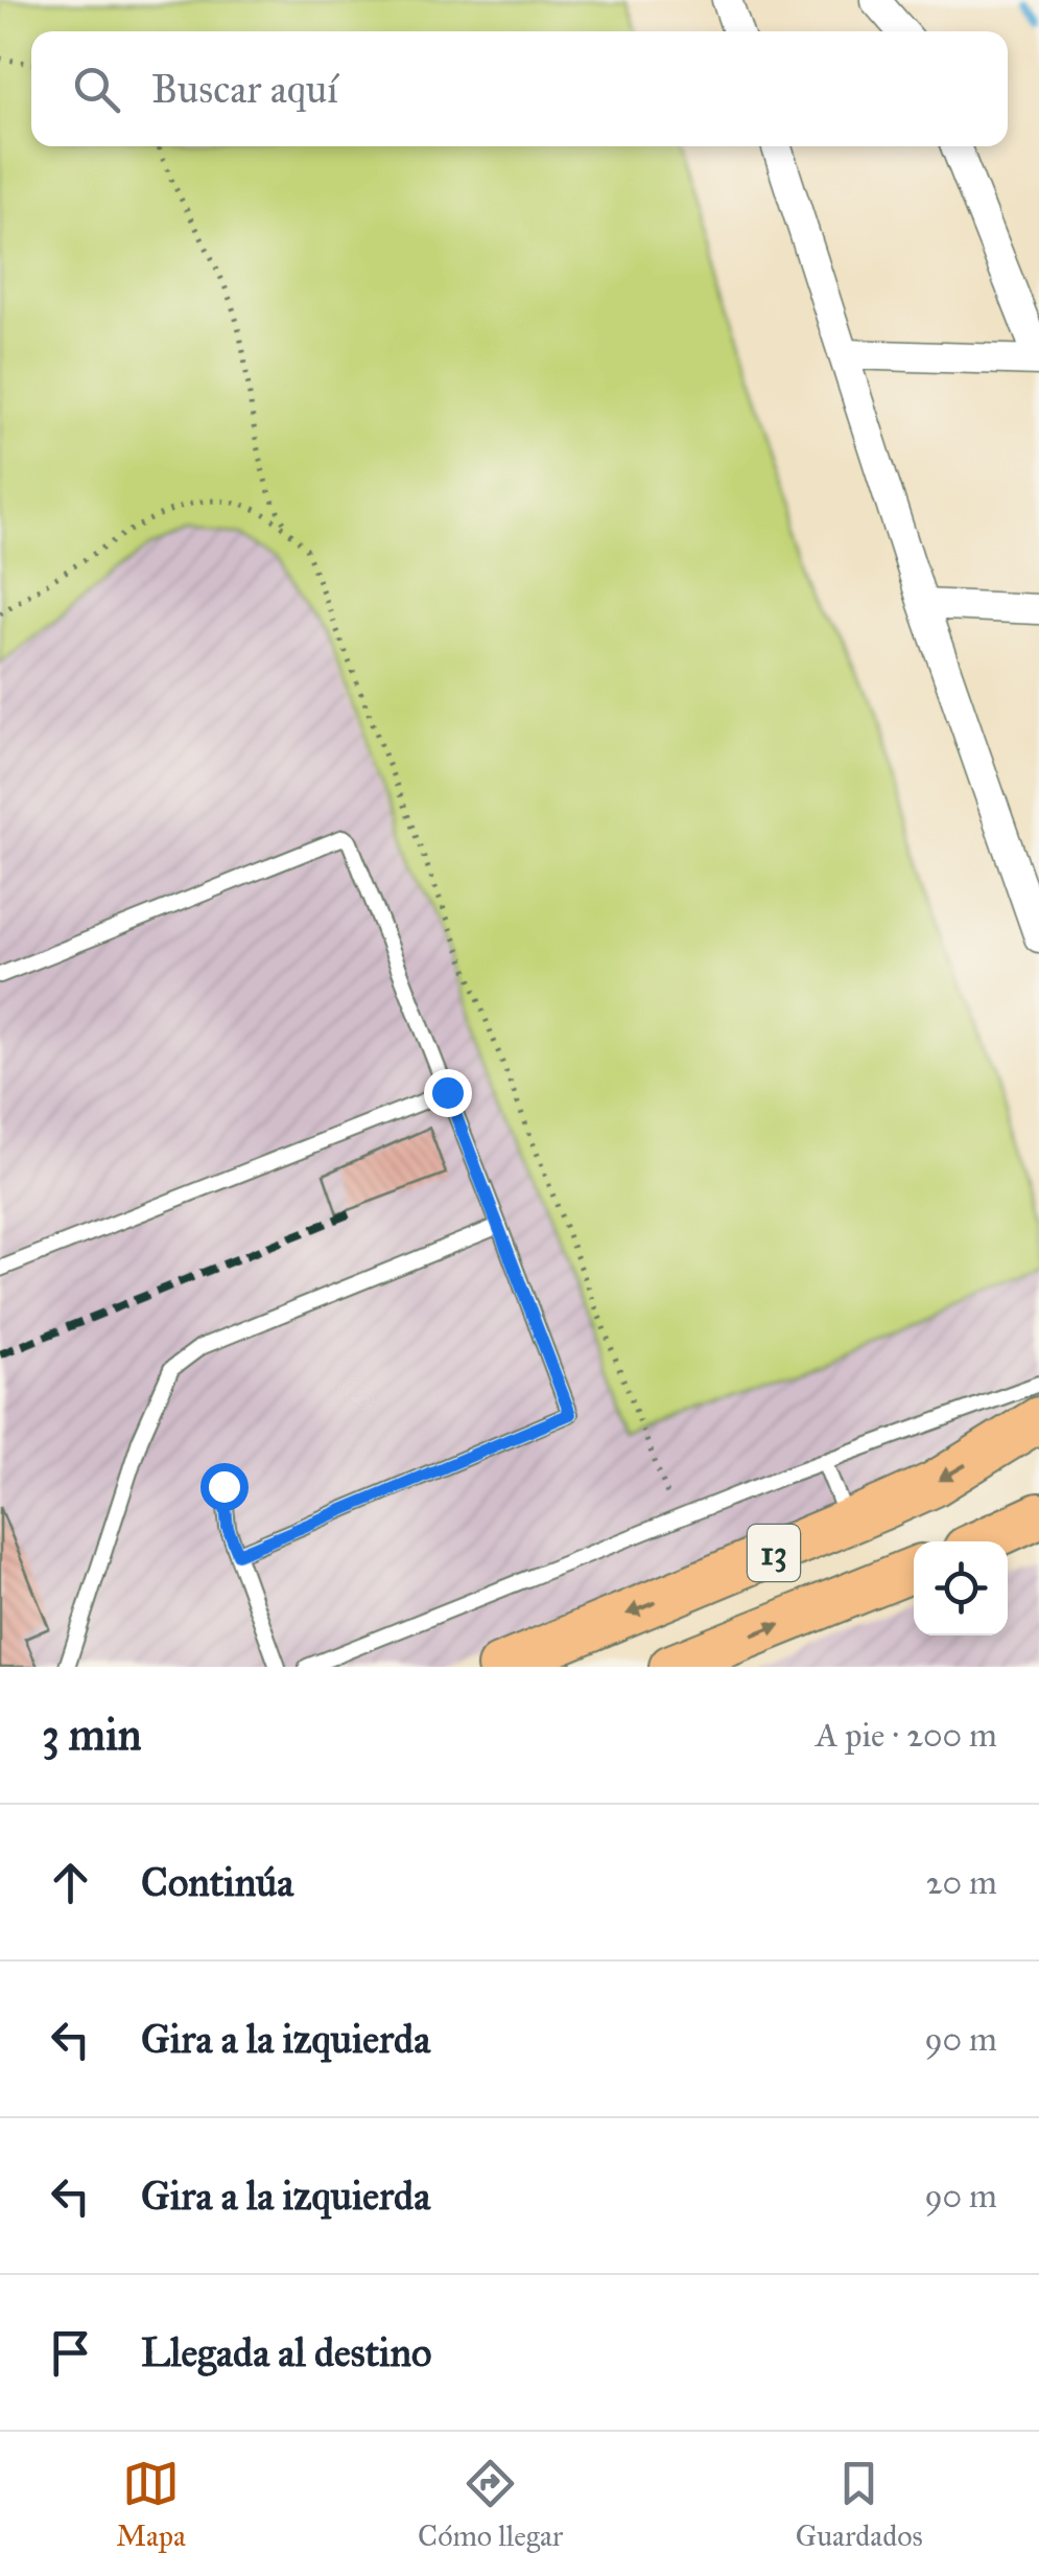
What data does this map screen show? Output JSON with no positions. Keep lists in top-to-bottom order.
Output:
{
  "streets": {
    "main road": ["13"]
  },
  "page": {
    "search": "Buscar aquí",
    "heading": ["3 min", "A pie · 200 m"],
    "list": [
      ["Continúa", "20 m"],
      ["Gira a la izquierda", "90 m"],
      ["Gira a la izquierda", "90 m"],
      "Llegada al destino"
    ],
    "nav": ["Mapa", "Cómo llegar", "Guardados"]
  }
}
